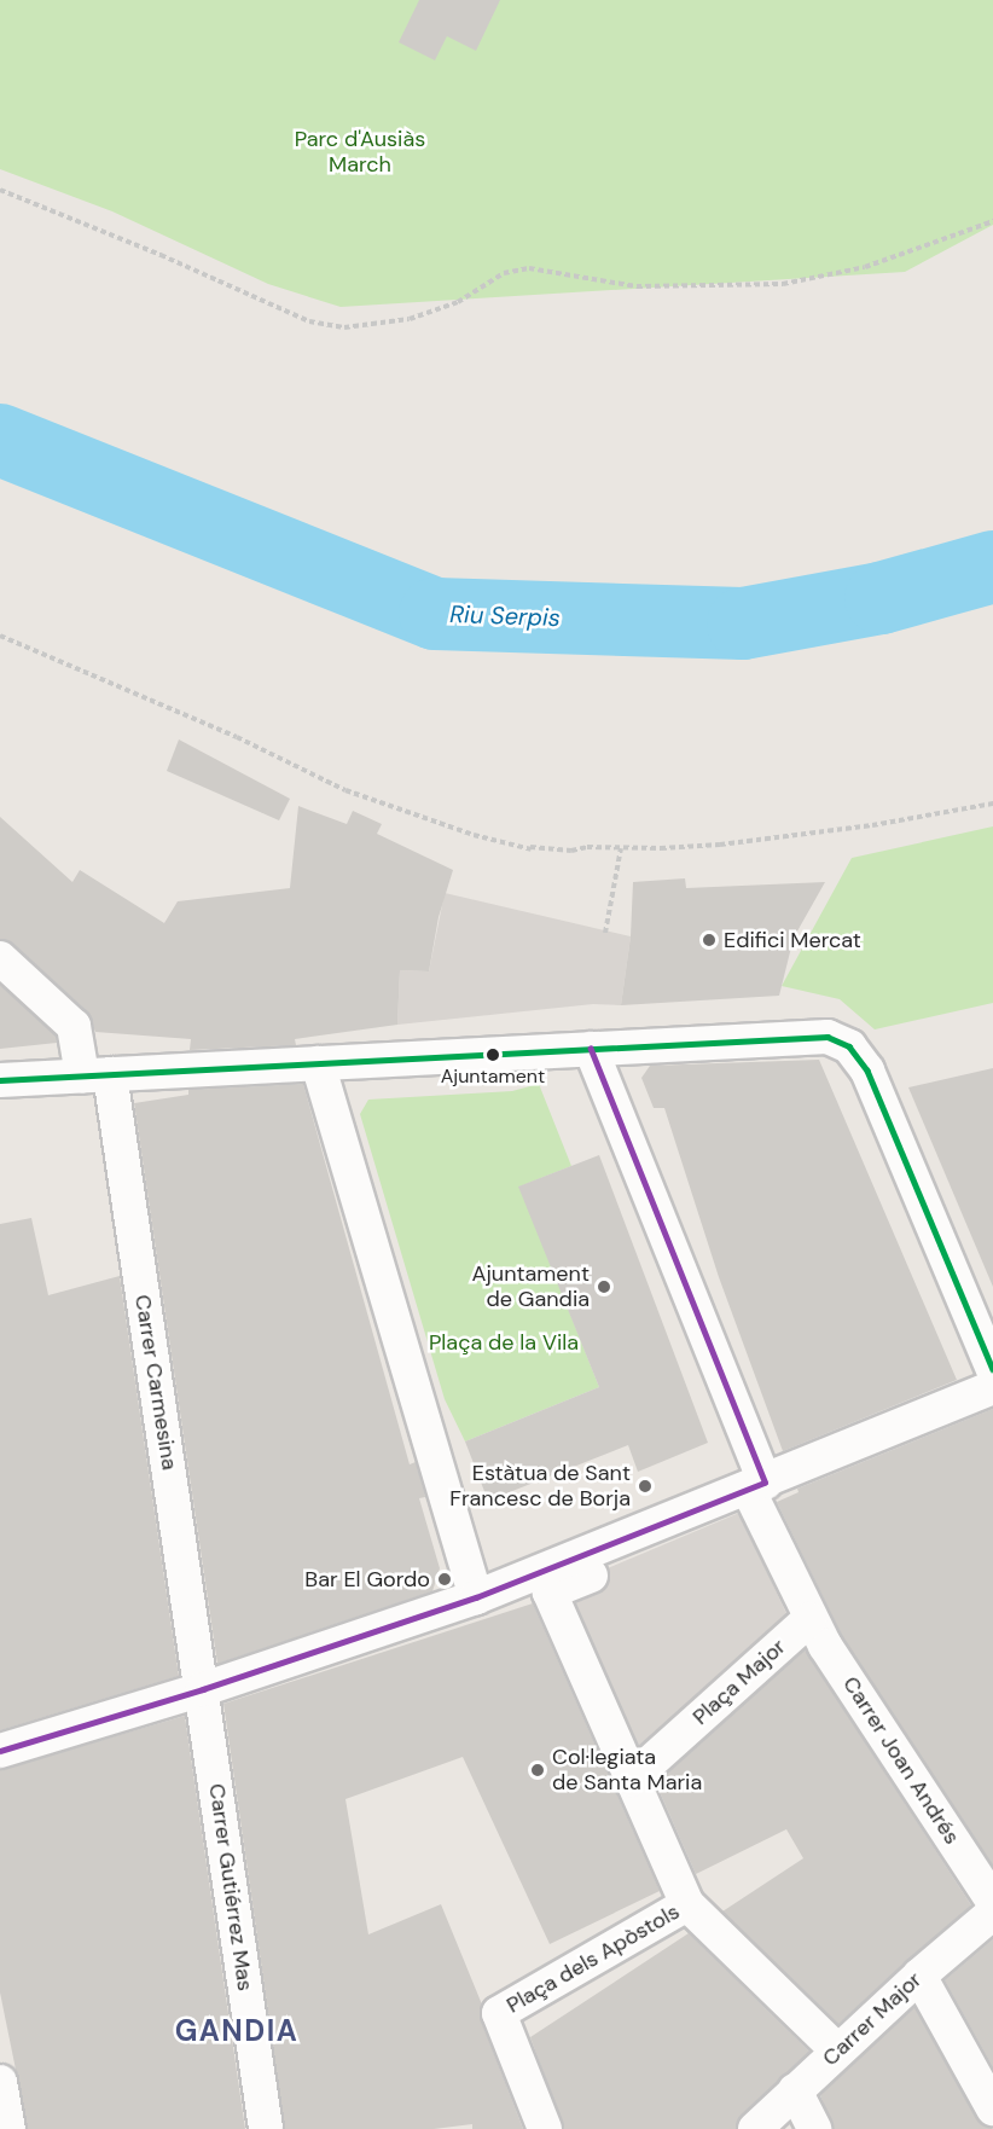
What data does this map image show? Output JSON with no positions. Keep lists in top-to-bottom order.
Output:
{
  "streets": {
    "street": [
      "Carrer Carmesina",
      "Plaça Major",
      "Carrer Joan Andrés",
      "Carrer Gutiérrez Mas",
      "Plaça dels Apòstols",
      "Carrer Major"
    ]
  },
  "crossings": [
    ["Carrer Carmesina", "Carrer Gutiérrez Mas"],
    ["Plaça Major", "Carrer Joan Andrés"]
  ],
  "districts": ["GANDIA"],
  "water": ["Riu Serpis"],
  "parks": ["Parc d'Ausiàs March", "Plaça de la Vila"],
  "places": [
    "Edifici Mercat",
    "Ajuntament",
    "Ajuntament de Gandia",
    "Estàtua de Sant Francesc de Borja",
    "Bar El Gordo",
    "Col·legiata de Santa Maria"
  ]
}
